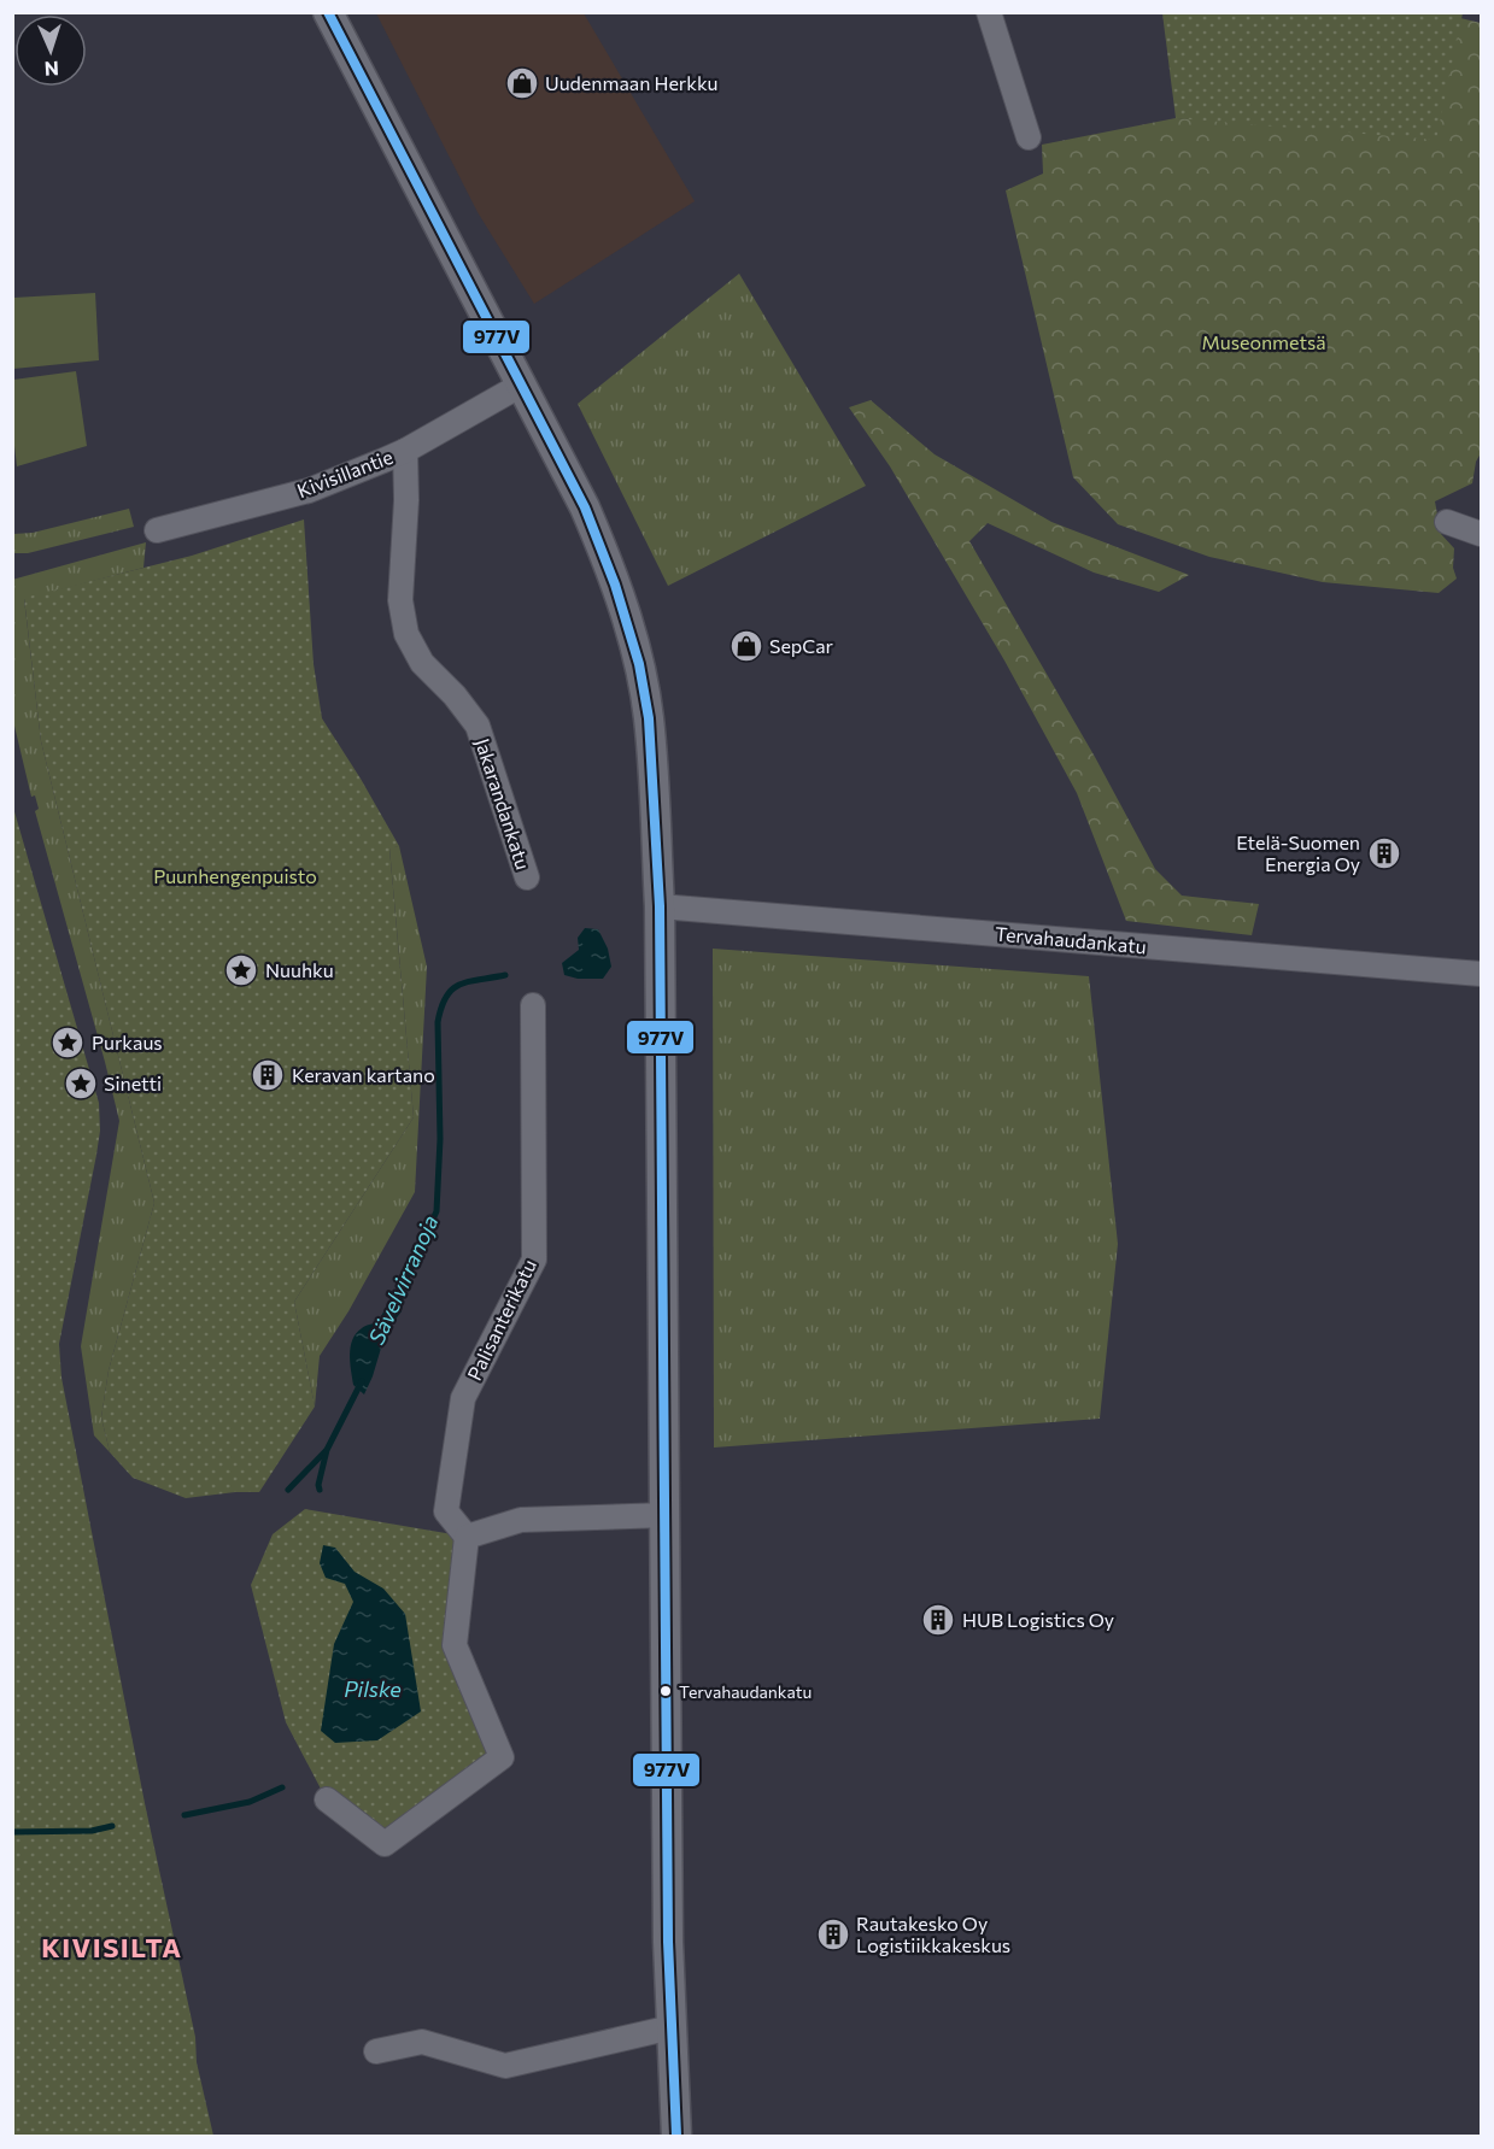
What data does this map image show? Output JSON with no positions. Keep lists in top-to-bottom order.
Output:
{
  "streets": {
    "street": [
      "Kivisillantie",
      "Jakarandankatu",
      "Tervahaudankatu",
      "Palisanterikatu"
    ]
  },
  "crossings": [
    ["Kivisillantie", "Jakarandankatu"]
  ],
  "districts": ["KIVISILTA"],
  "water": ["Sävelvirranoja", "Pilske"],
  "parks": ["Museonmetsä", "Puunhengenpuisto"],
  "places": {
    "shop": ["Uudenmaan Herkku", "SepCar"],
    "building": [
      "Etelä-Suomen Energia Oy",
      "Keravan kartano",
      "HUB Logistics Oy",
      "Rautakesko Oy Logistiikkakeskus"
    ],
    "place": ["Nuuhku", "Purkaus", "Sinetti"],
    "other": ["Tervahaudankatu"]
  },
  "lines": ["transit line 977V"],
  "north": "bottom"
}
